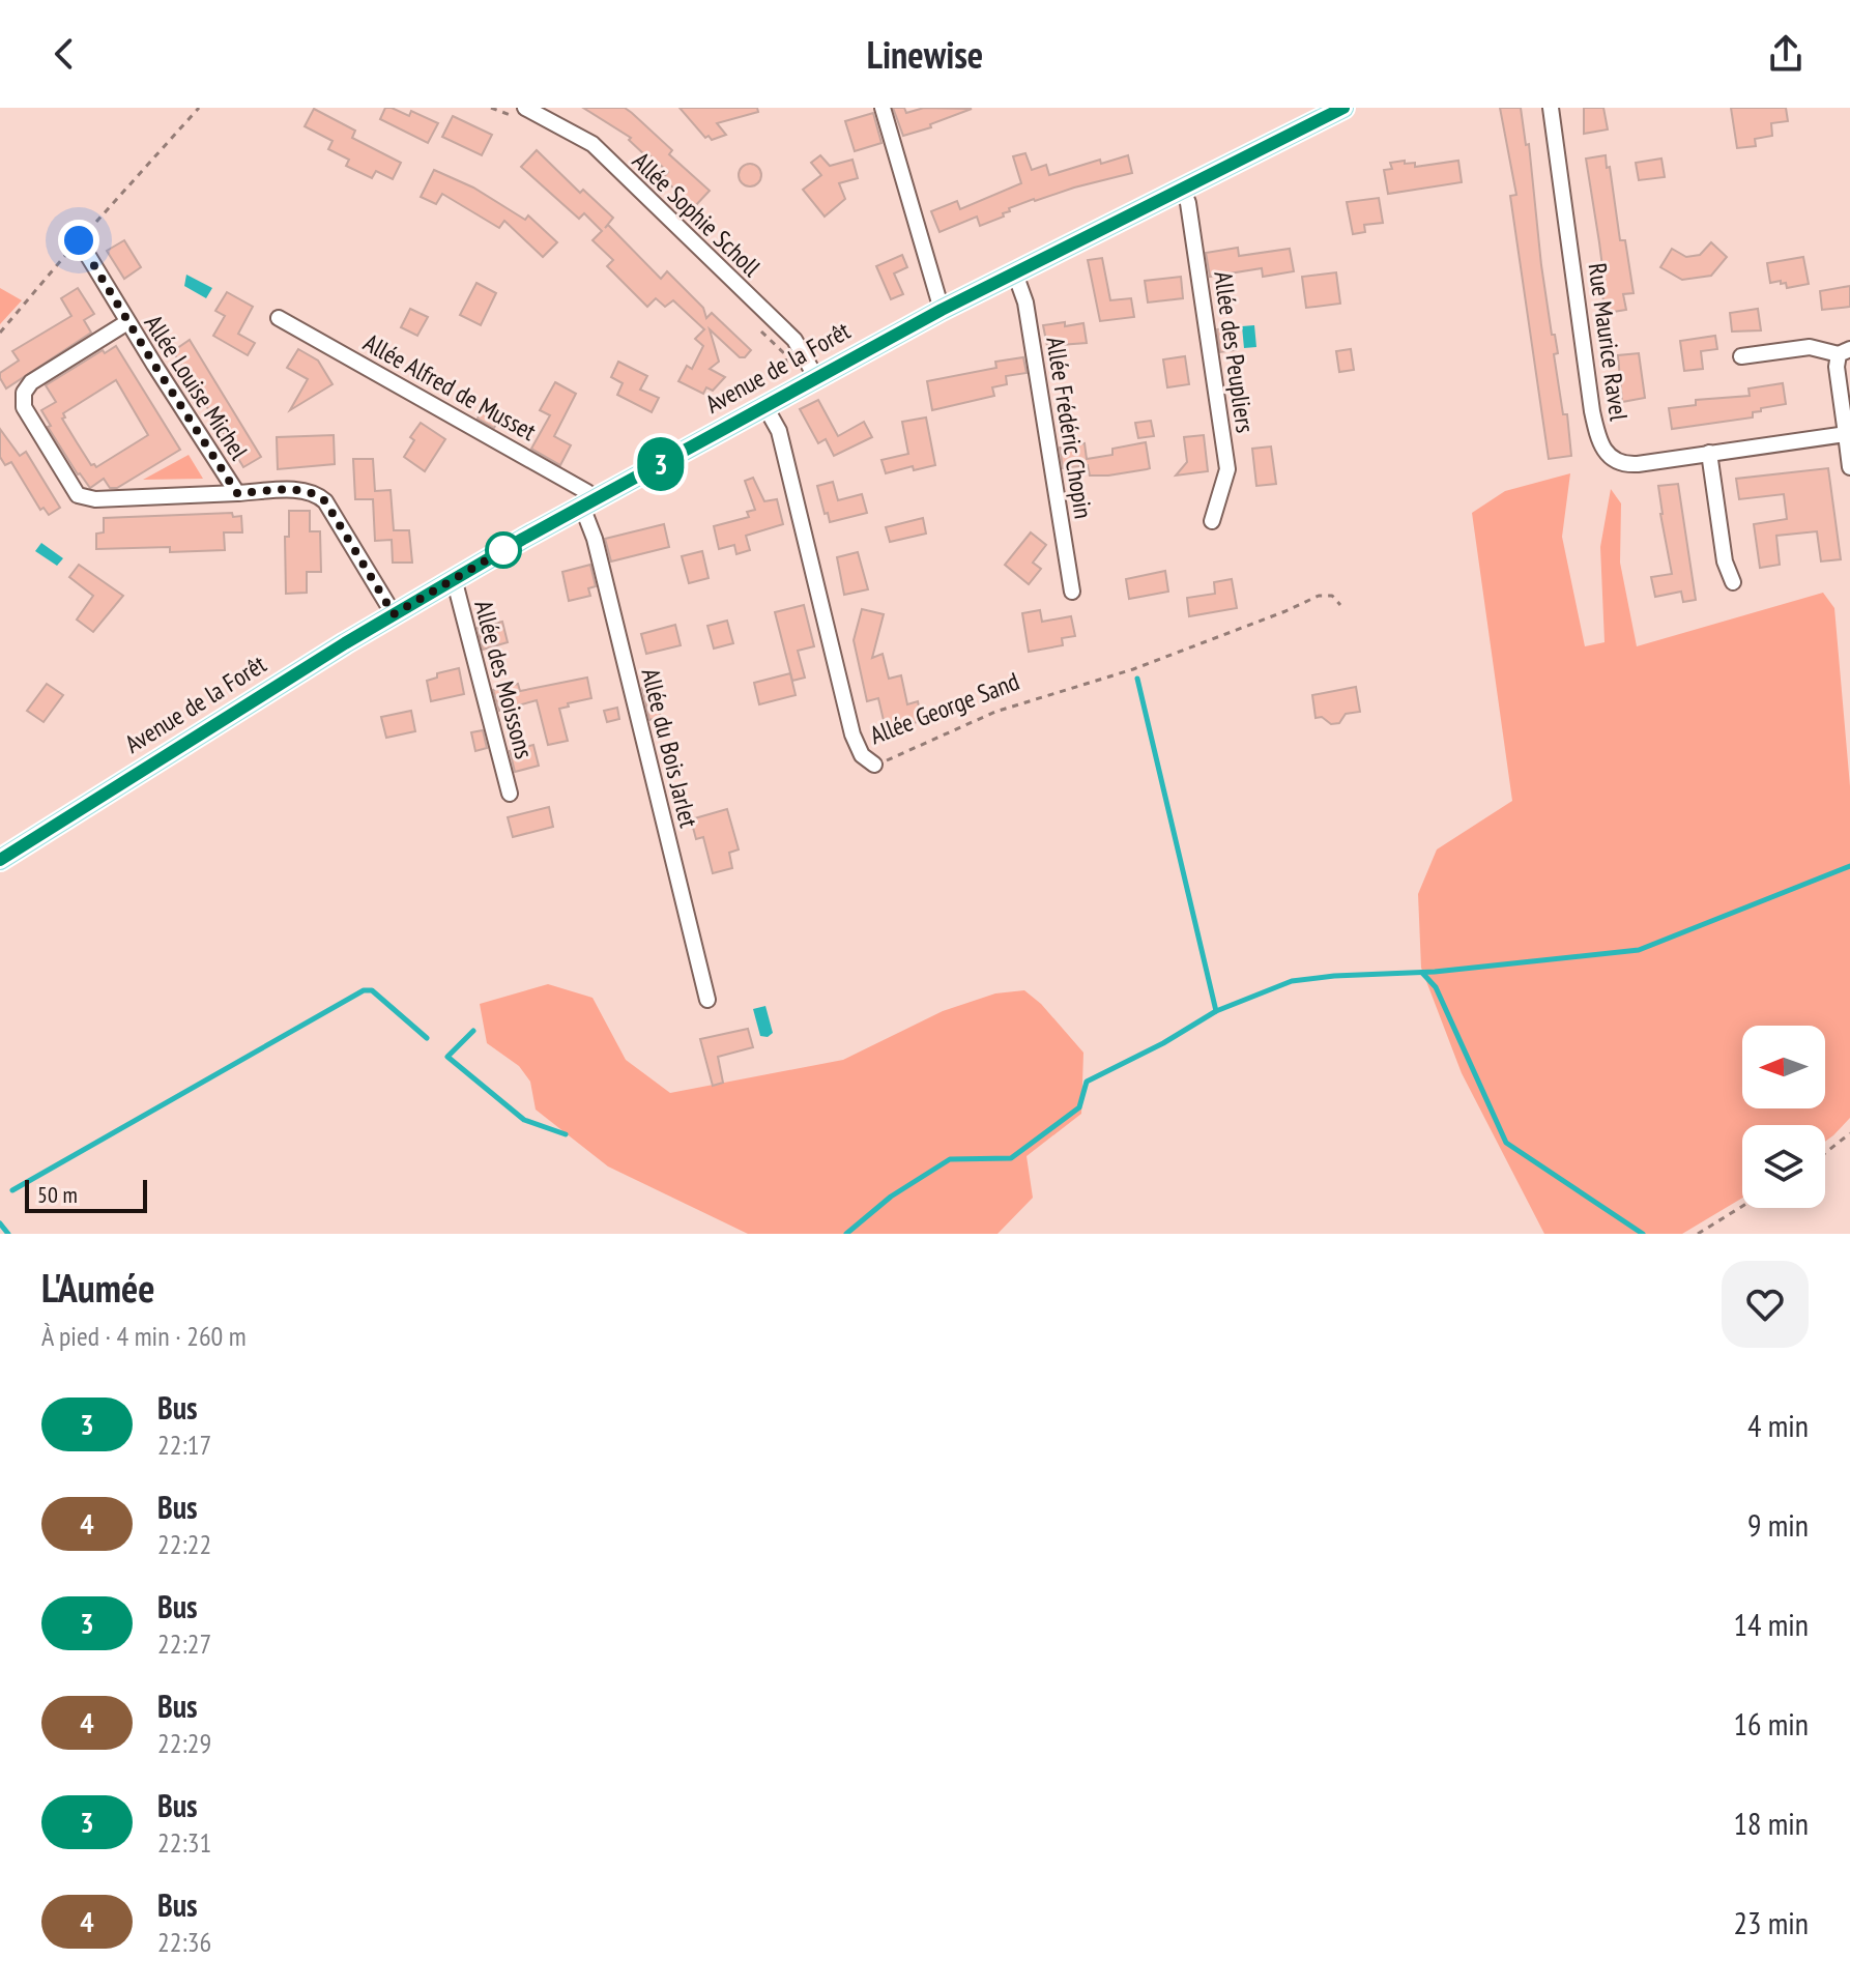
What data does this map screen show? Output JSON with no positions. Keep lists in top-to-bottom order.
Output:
{
  "streets": {
    "main road": ["Avenue de la Forêt"],
    "street": [
      "Allée Sophie Scholl",
      "Rue Maurice Ravel",
      "Allée des Peupliers",
      "Allée Louise Michel",
      "Allée Alfred de Musset",
      "Allée Frédéric Chopin",
      "Allée des Moissons",
      "Allée George Sand",
      "Allée du Bois Jarlet"
    ]
  },
  "crossings": [
    ["Allée Sophie Scholl", "Avenue de la Forêt"],
    ["Allée des Peupliers", "Avenue de la Forêt"],
    ["Avenue de la Forêt", "Allée Louise Michel"],
    ["Avenue de la Forêt", "Allée Alfred de Musset"],
    ["Avenue de la Forêt", "Allée Frédéric Chopin"],
    ["Avenue de la Forêt", "Allée des Moissons"],
    ["Avenue de la Forêt", "Allée George Sand"],
    ["Avenue de la Forêt", "Allée du Bois Jarlet"],
    ["Allée Alfred de Musset", "Allée du Bois Jarlet"]
  ],
  "lines": ["bus line 3"],
  "scale_bar": "50 m",
  "north": "left",
  "page": {
    "header": "Linewise",
    "on_map": "3",
    "scale": "50 m",
    "heading": ["L'Aumée", "À pied · 4 min · 260 m"],
    "list": [
      {
        "mark": "3",
        "name": "Bus",
        "note": "22:17",
        "value": "4 min"
      },
      {
        "mark": "4",
        "name": "Bus",
        "note": "22:22",
        "value": "9 min"
      },
      {
        "mark": "3",
        "name": "Bus",
        "note": "22:27",
        "value": "14 min"
      },
      {
        "mark": "4",
        "name": "Bus",
        "note": "22:29",
        "value": "16 min"
      },
      {
        "mark": "3",
        "name": "Bus",
        "note": "22:31",
        "value": "18 min"
      },
      {
        "mark": "4",
        "name": "Bus",
        "note": "22:36",
        "value": "23 min"
      }
    ]
  }
}
